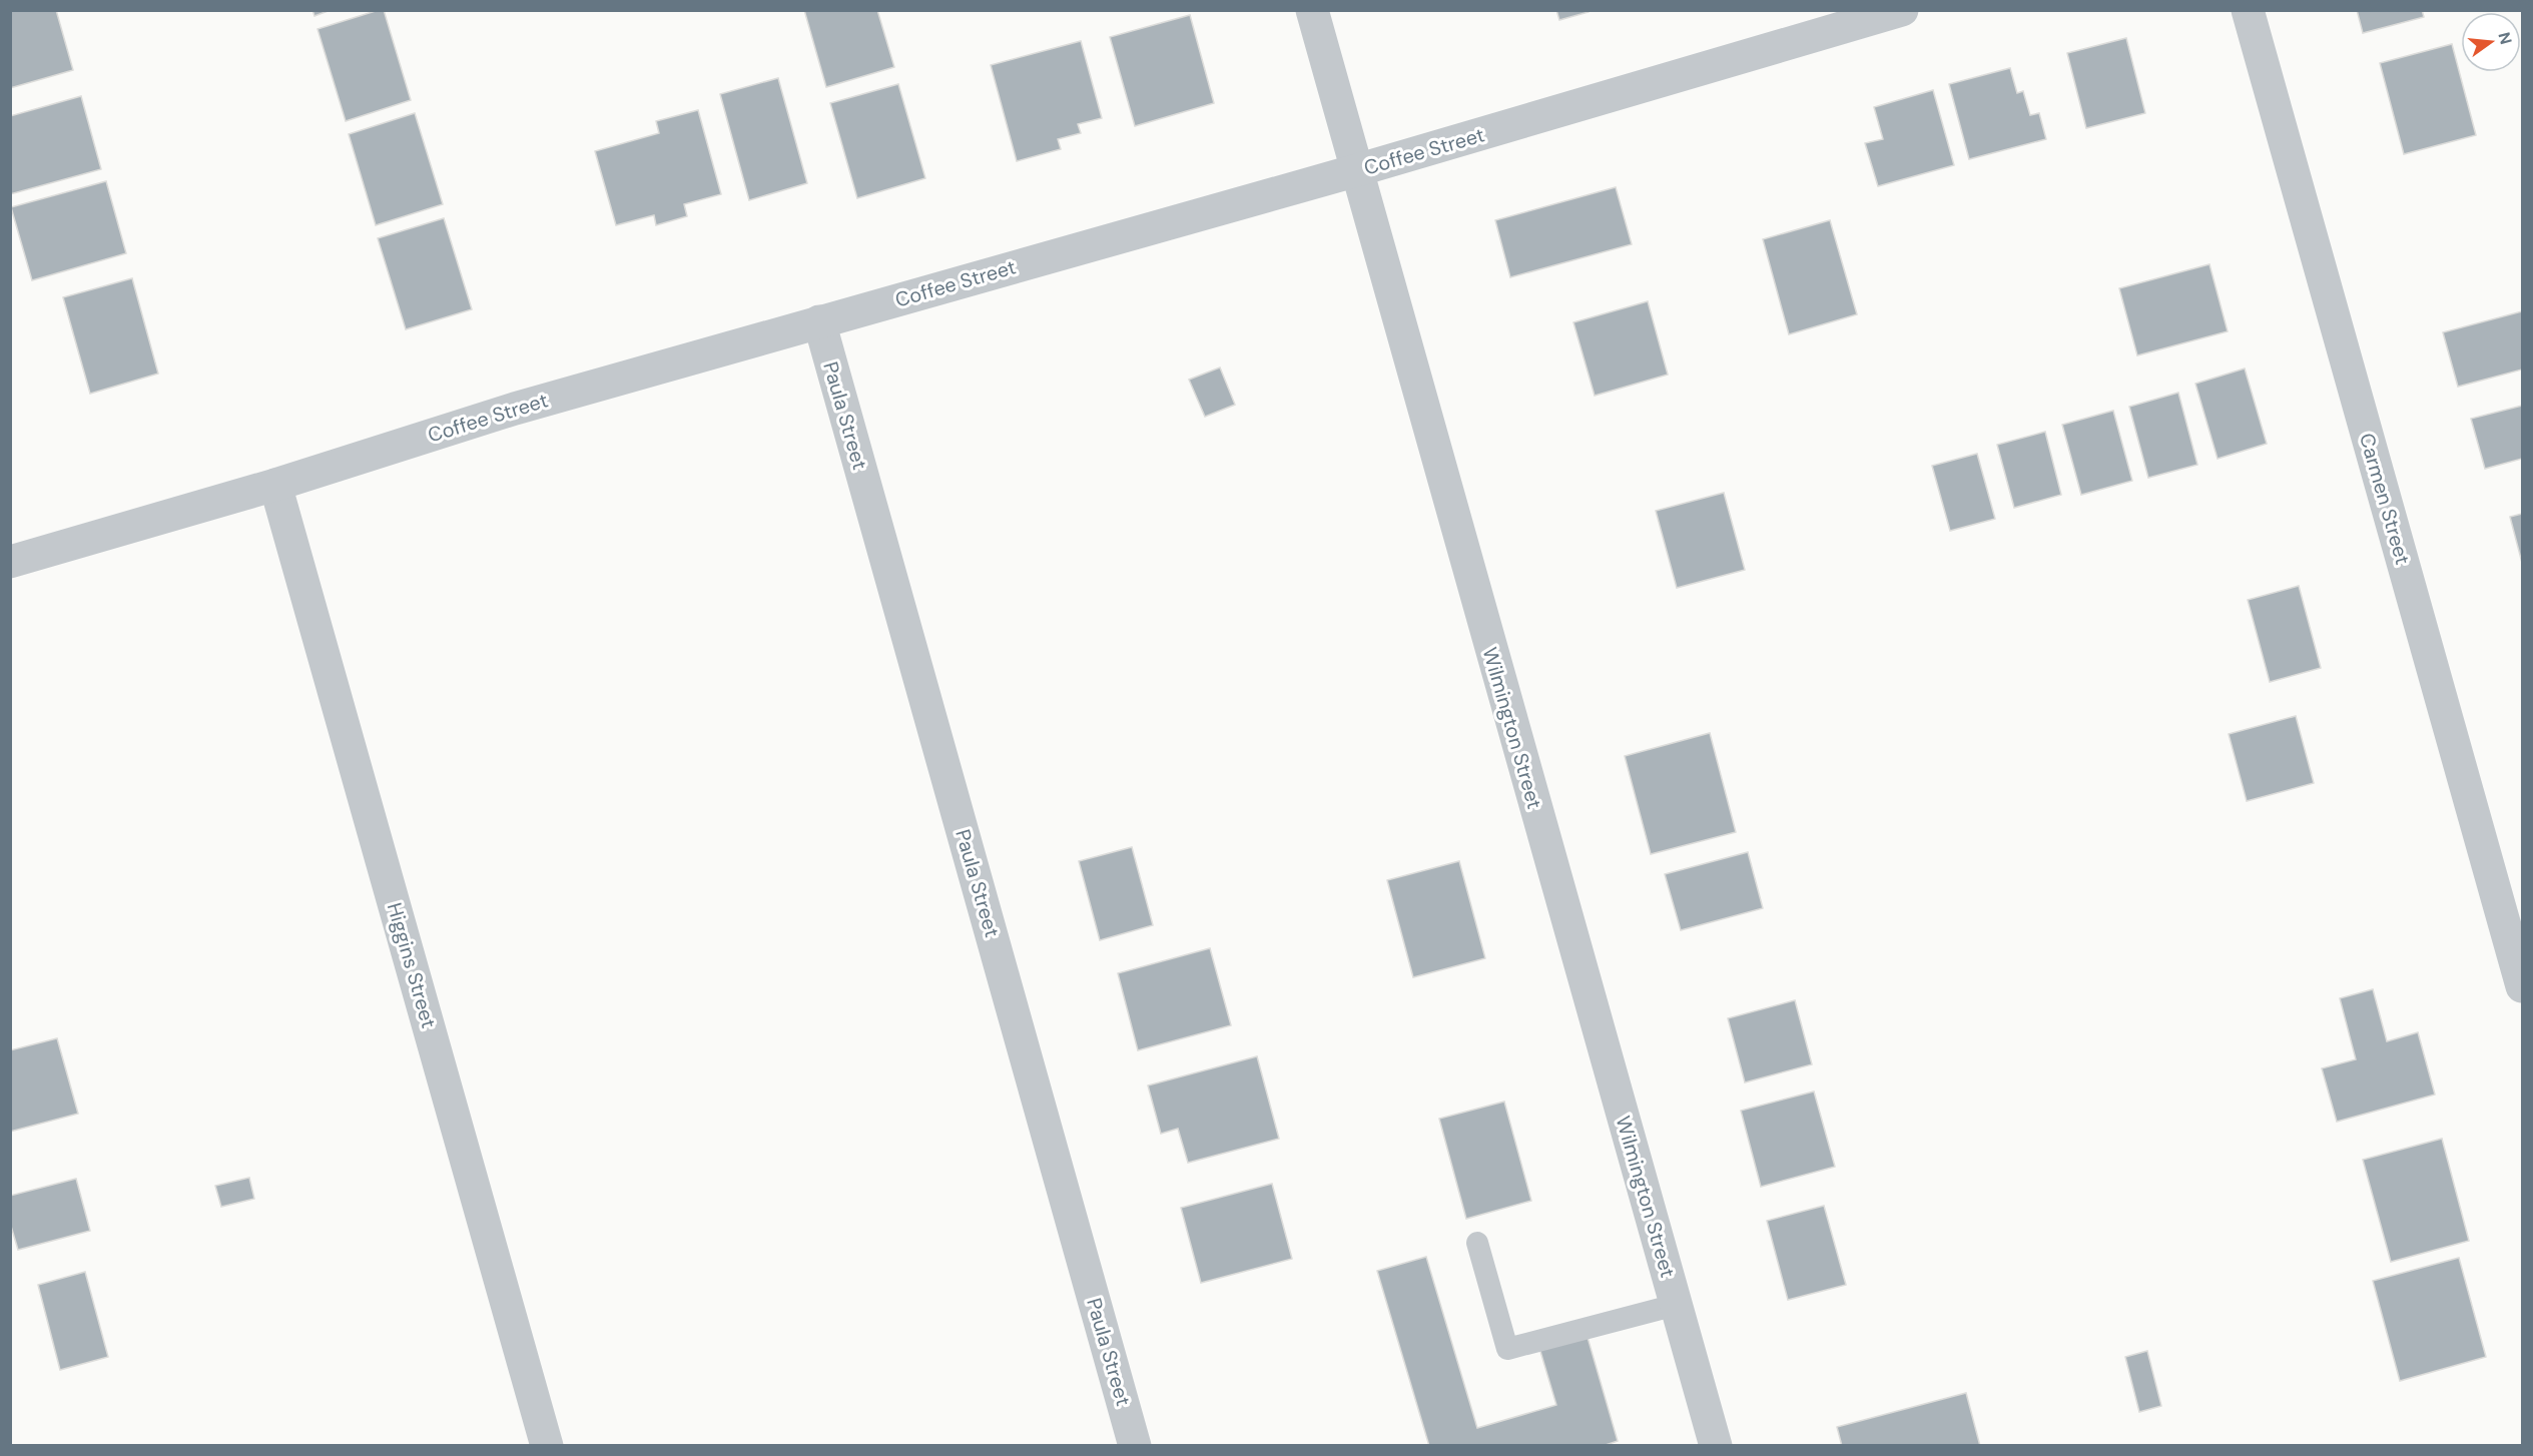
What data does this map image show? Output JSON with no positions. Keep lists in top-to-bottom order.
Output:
{
  "streets": {
    "street": [
      "Coffee Street",
      "Paula Street",
      "Carmen Street",
      "Wilmington Street",
      "Higgins Street"
    ]
  },
  "crossings": [
    ["Coffee Street", "Paula Street"],
    ["Coffee Street", "Wilmington Street"],
    ["Coffee Street", "Higgins Street"]
  ],
  "north": "right"
}
